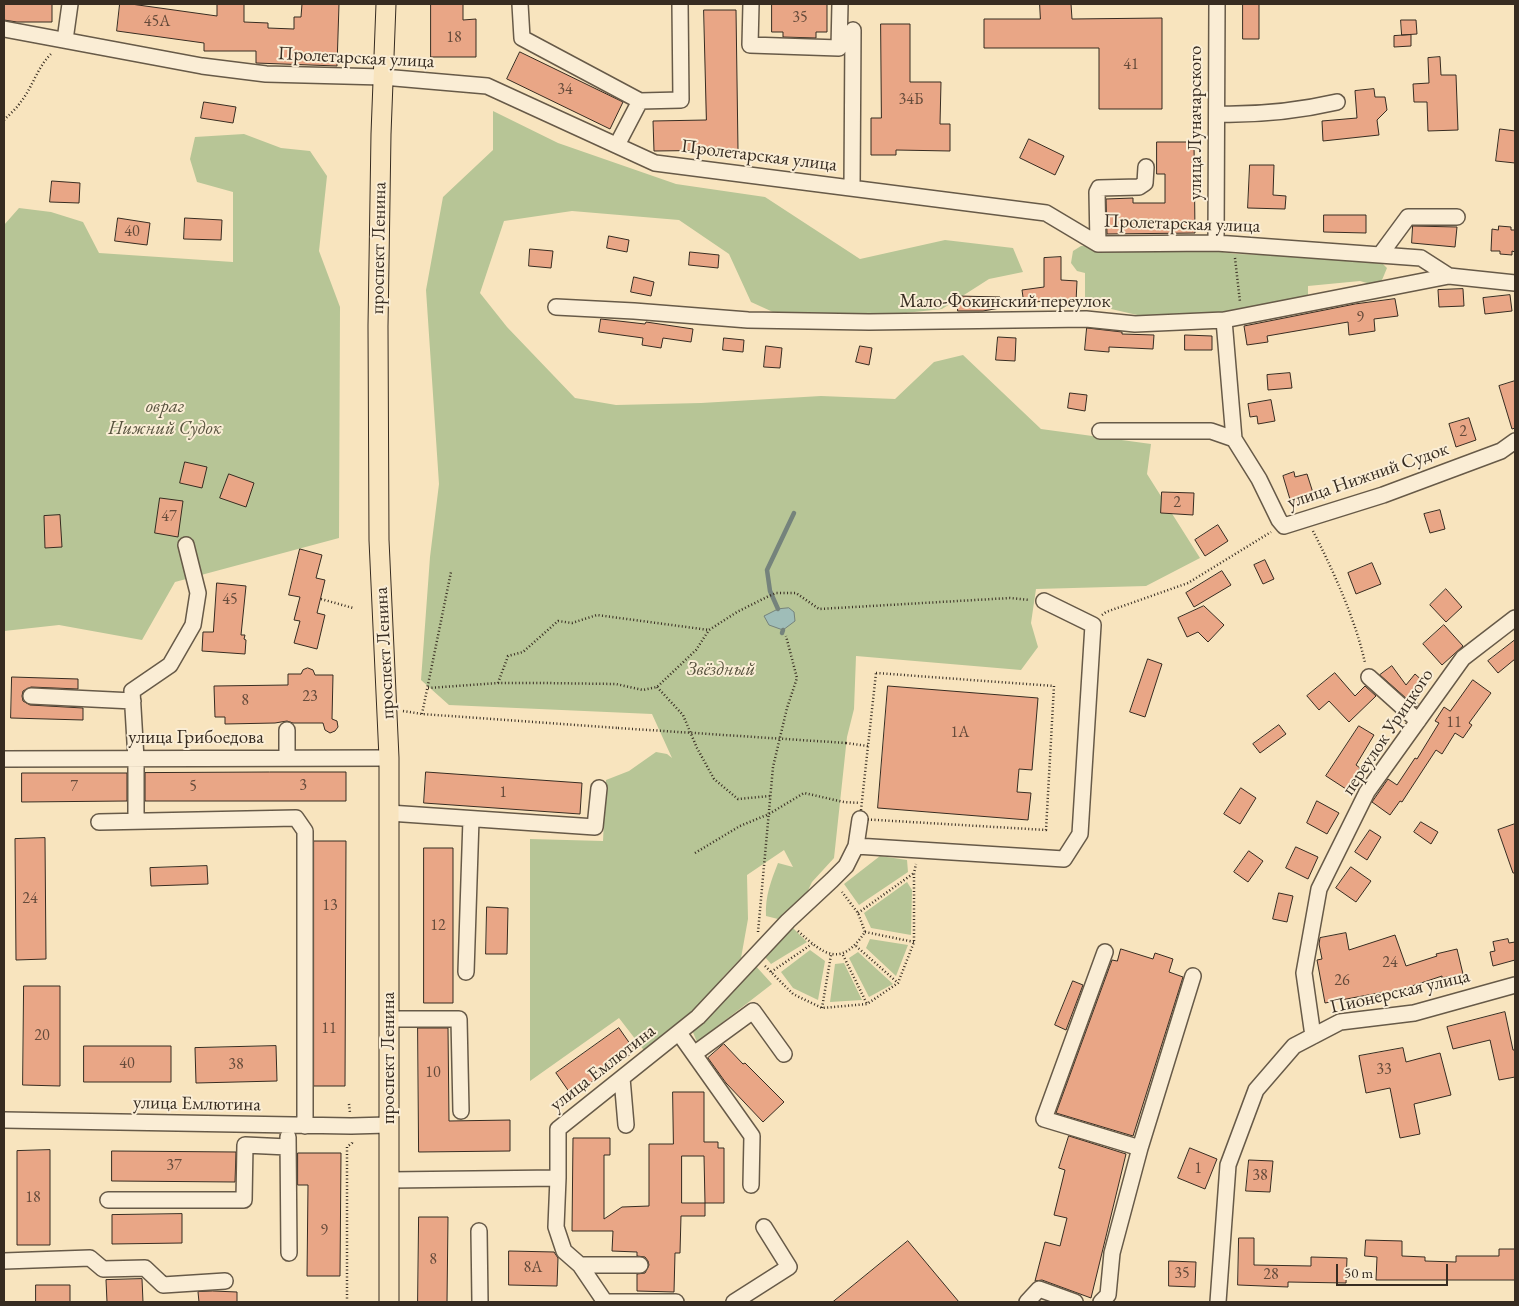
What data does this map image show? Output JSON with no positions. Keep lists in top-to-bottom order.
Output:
{
  "streets": {
    "main road": ["проспект Ленина"],
    "street": [
      "Пролетарская улица",
      "улица Луначарского",
      "Мало-Фокинский переулок",
      "улица Нижний Судок",
      "переулок Урицкого",
      "улица Грибоедова",
      "Пионерская улица",
      "улица Емлютина"
    ]
  },
  "crossings": [
    ["Пролетарская улица", "улица Луначарского"],
    ["Пролетарская улица", "проспект Ленина"],
    ["Пролетарская улица", "Мало-Фокинский переулок"],
    ["проспект Ленина", "улица Грибоедова"],
    ["проспект Ленина", "улица Емлютина"],
    ["переулок Урицкого", "Пионерская улица"]
  ],
  "parks": ["овраг Нижний Судок", "Звёздный"],
  "house_numbers": [
    "35",
    "45А",
    "18",
    "41",
    "34",
    "34Б",
    "40",
    "9",
    "2",
    "2",
    "47",
    "45",
    "23",
    "8",
    "11",
    "1А",
    "3",
    "7",
    "5",
    "1",
    "24",
    "13",
    "12",
    "24",
    "26",
    "11",
    "20",
    "40",
    "38",
    "33",
    "10",
    "37",
    "1",
    "38",
    "18",
    "9",
    "8",
    "8А",
    "35",
    "28"
  ],
  "scale_bar": "50 m"
}
